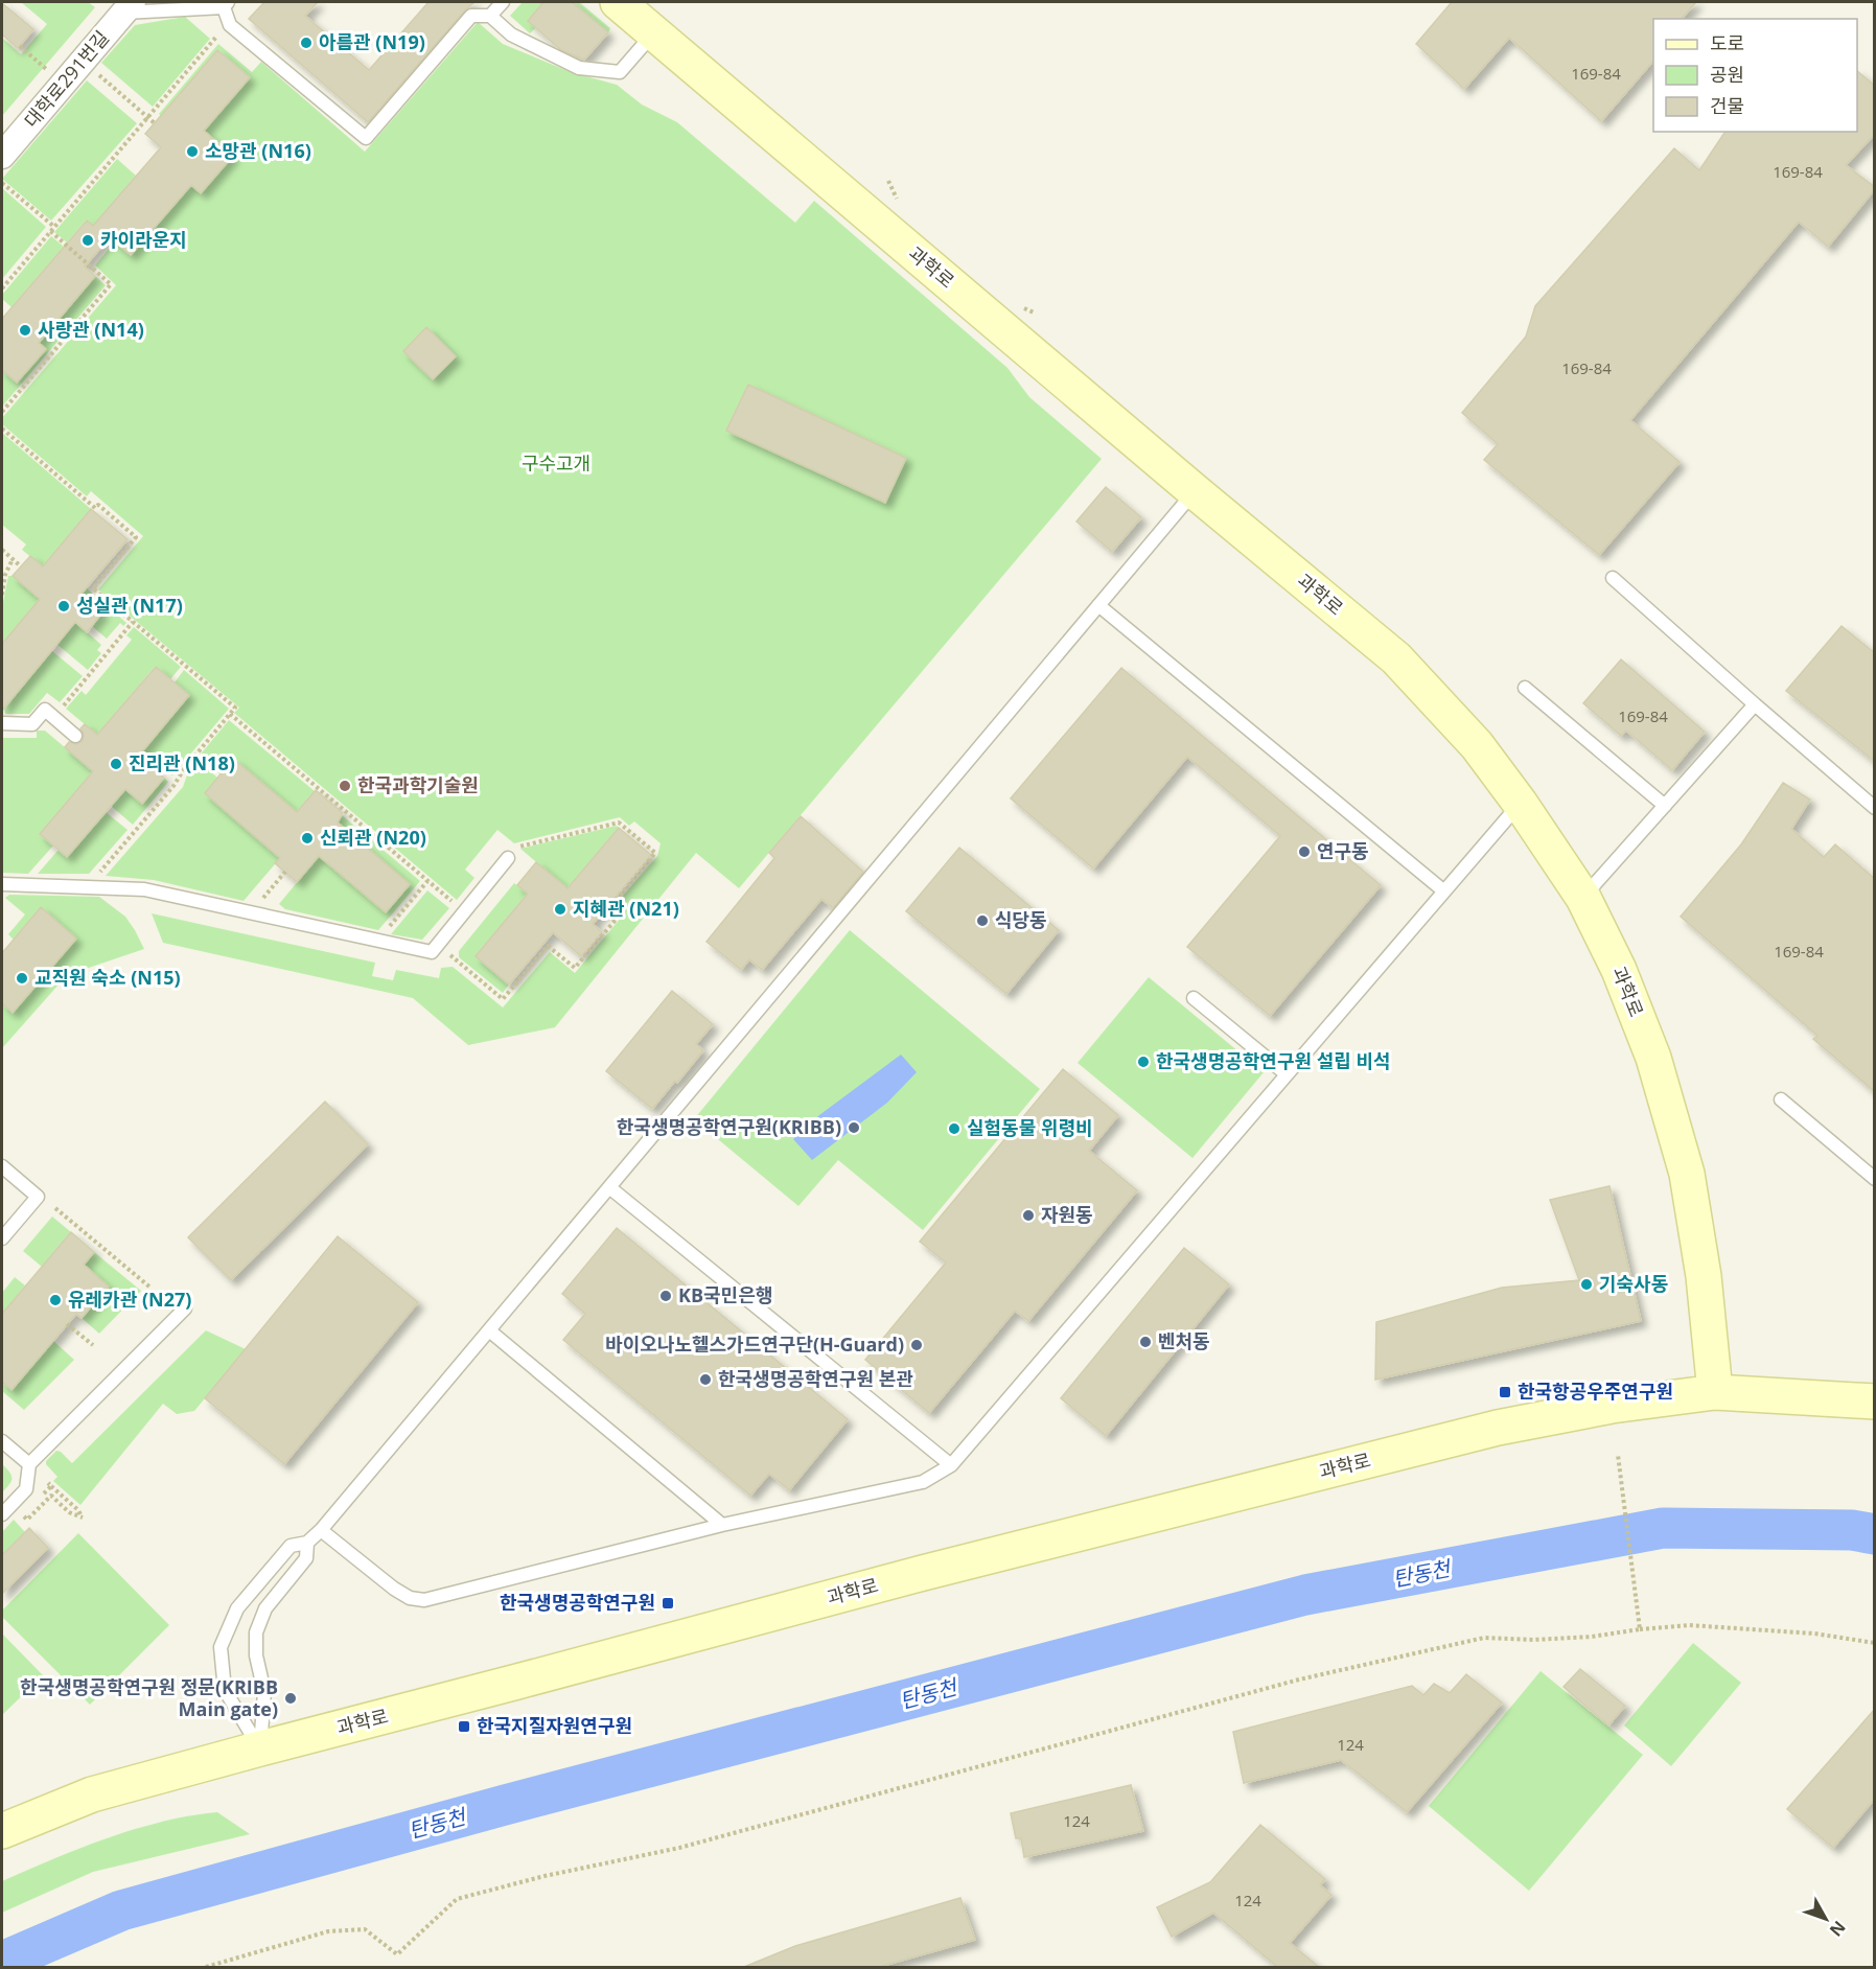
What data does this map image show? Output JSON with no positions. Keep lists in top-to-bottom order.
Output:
{
  "streets": {
    "main road": ["과학로"],
    "street": ["대학로291번길"]
  },
  "water": ["탄동천"],
  "parks": ["구수고개"],
  "places": {
    "other": [
      "아름관 (N19)",
      "소망관 (N16)",
      "카이라운지",
      "사랑관 (N14)",
      "성실관 (N17)",
      "진리관 (N18)",
      "한국과학기술원",
      "신뢰관 (N20)",
      "연구동",
      "지혜관 (N21)",
      "식당동",
      "교직원 숙소 (N15)",
      "한국생명공학연구원 설립 비석",
      "한국생명공학연구원(KRIBB)",
      "실험동물 위령비",
      "자원동",
      "기숙사동",
      "KB국민은행",
      "유레카관 (N27)",
      "벤처동",
      "바이오나노헬스가드연구단(H-Guard)",
      "한국생명공학연구원 본관",
      "한국생명공학연구원 정문(KRIBB Main gate)"
    ],
    "transit": ["한국항공우주연구원", "한국생명공학연구원", "한국지질자원연구원"]
  },
  "house_numbers": [
    "169-84",
    "169-84",
    "169-84",
    "169-84",
    "169-84",
    "124",
    "124",
    "124"
  ],
  "legend": ["도로", "공원", "건물"],
  "north": "bottom right"
}
